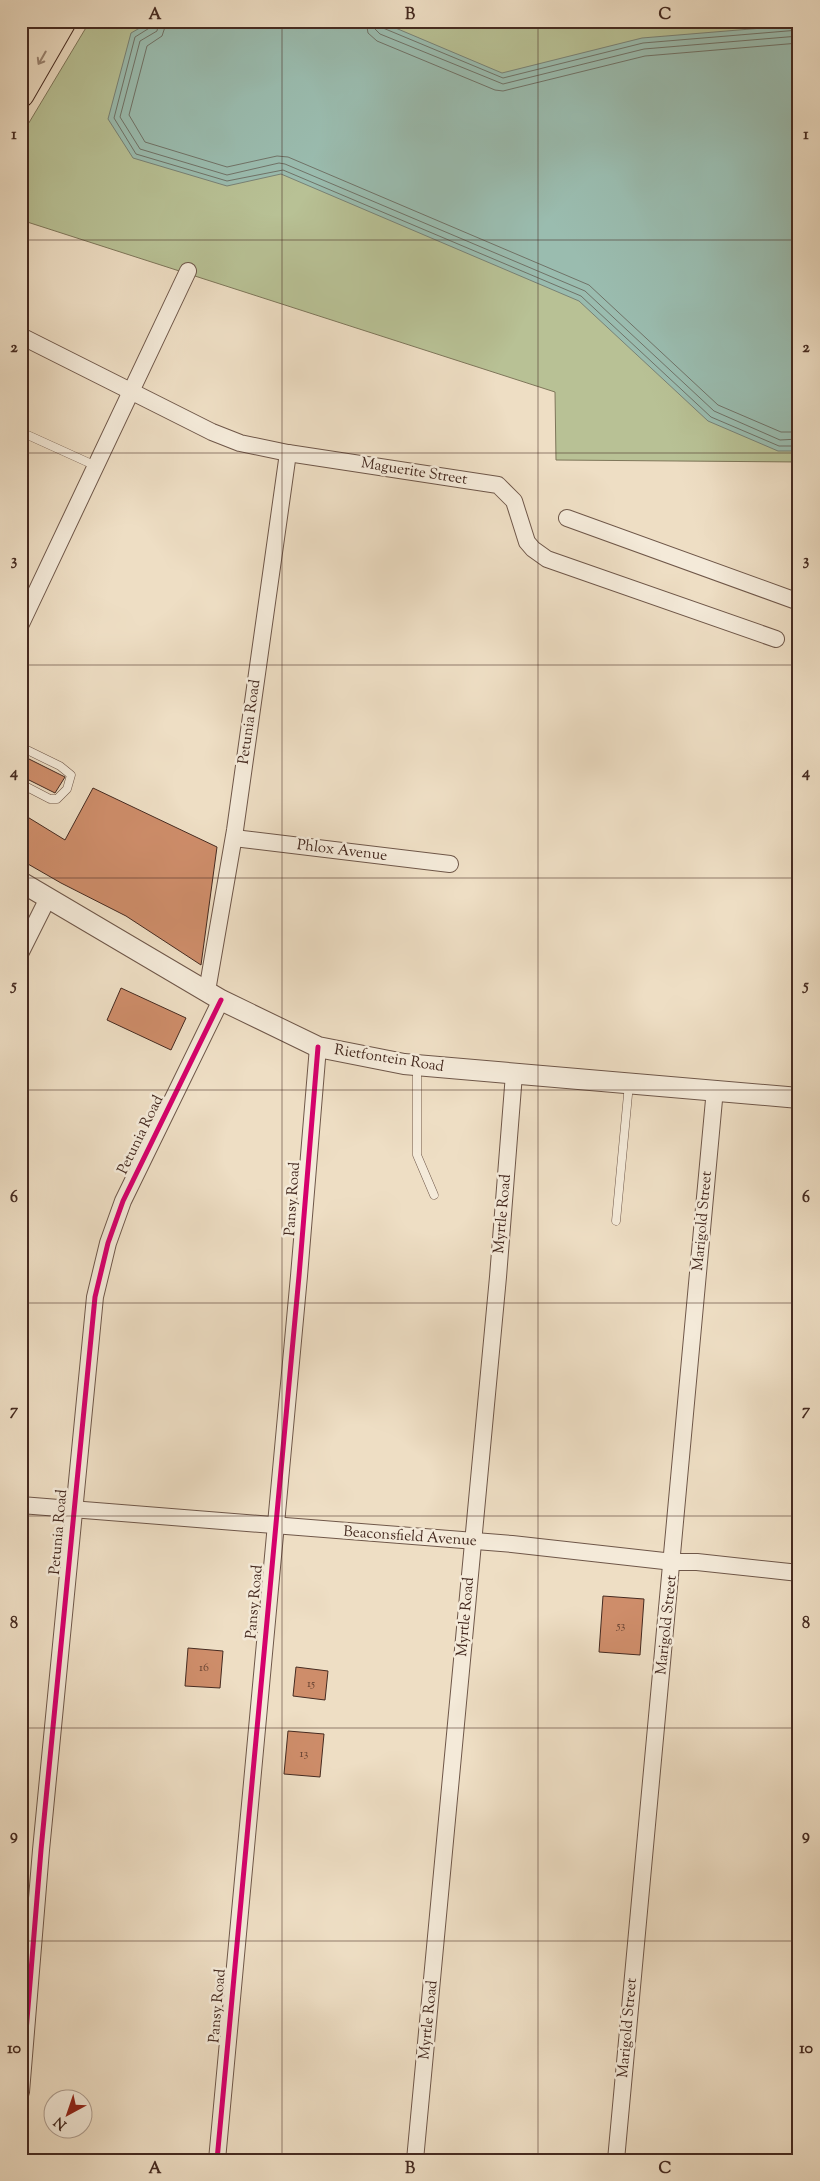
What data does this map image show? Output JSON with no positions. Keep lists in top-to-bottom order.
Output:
{
  "streets": {
    "street": [
      "Maguerite Street",
      "Petunia Road",
      "Phlox Avenue",
      "Rietfontein Road",
      "Pansy Road",
      "Myrtle Road",
      "Marigold Street",
      "Beaconsfield Avenue"
    ]
  },
  "crossings": [
    ["Maguerite Street", "Petunia Road"],
    ["Petunia Road", "Phlox Avenue"],
    ["Petunia Road", "Rietfontein Road"],
    ["Petunia Road", "Beaconsfield Avenue"],
    ["Rietfontein Road", "Pansy Road"],
    ["Rietfontein Road", "Myrtle Road"],
    ["Rietfontein Road", "Marigold Street"],
    ["Pansy Road", "Beaconsfield Avenue"],
    ["Myrtle Road", "Beaconsfield Avenue"],
    ["Marigold Street", "Beaconsfield Avenue"]
  ],
  "house_numbers": [
    "53",
    "16",
    "15",
    "13"
  ],
  "north": "bottom left",
  "grid": {
    "columns": ["A", "B", "C"],
    "rows": [
      "1",
      "2",
      "3",
      "4",
      "5",
      "6",
      "7",
      "8",
      "9",
      "10"
    ]
  }
}
